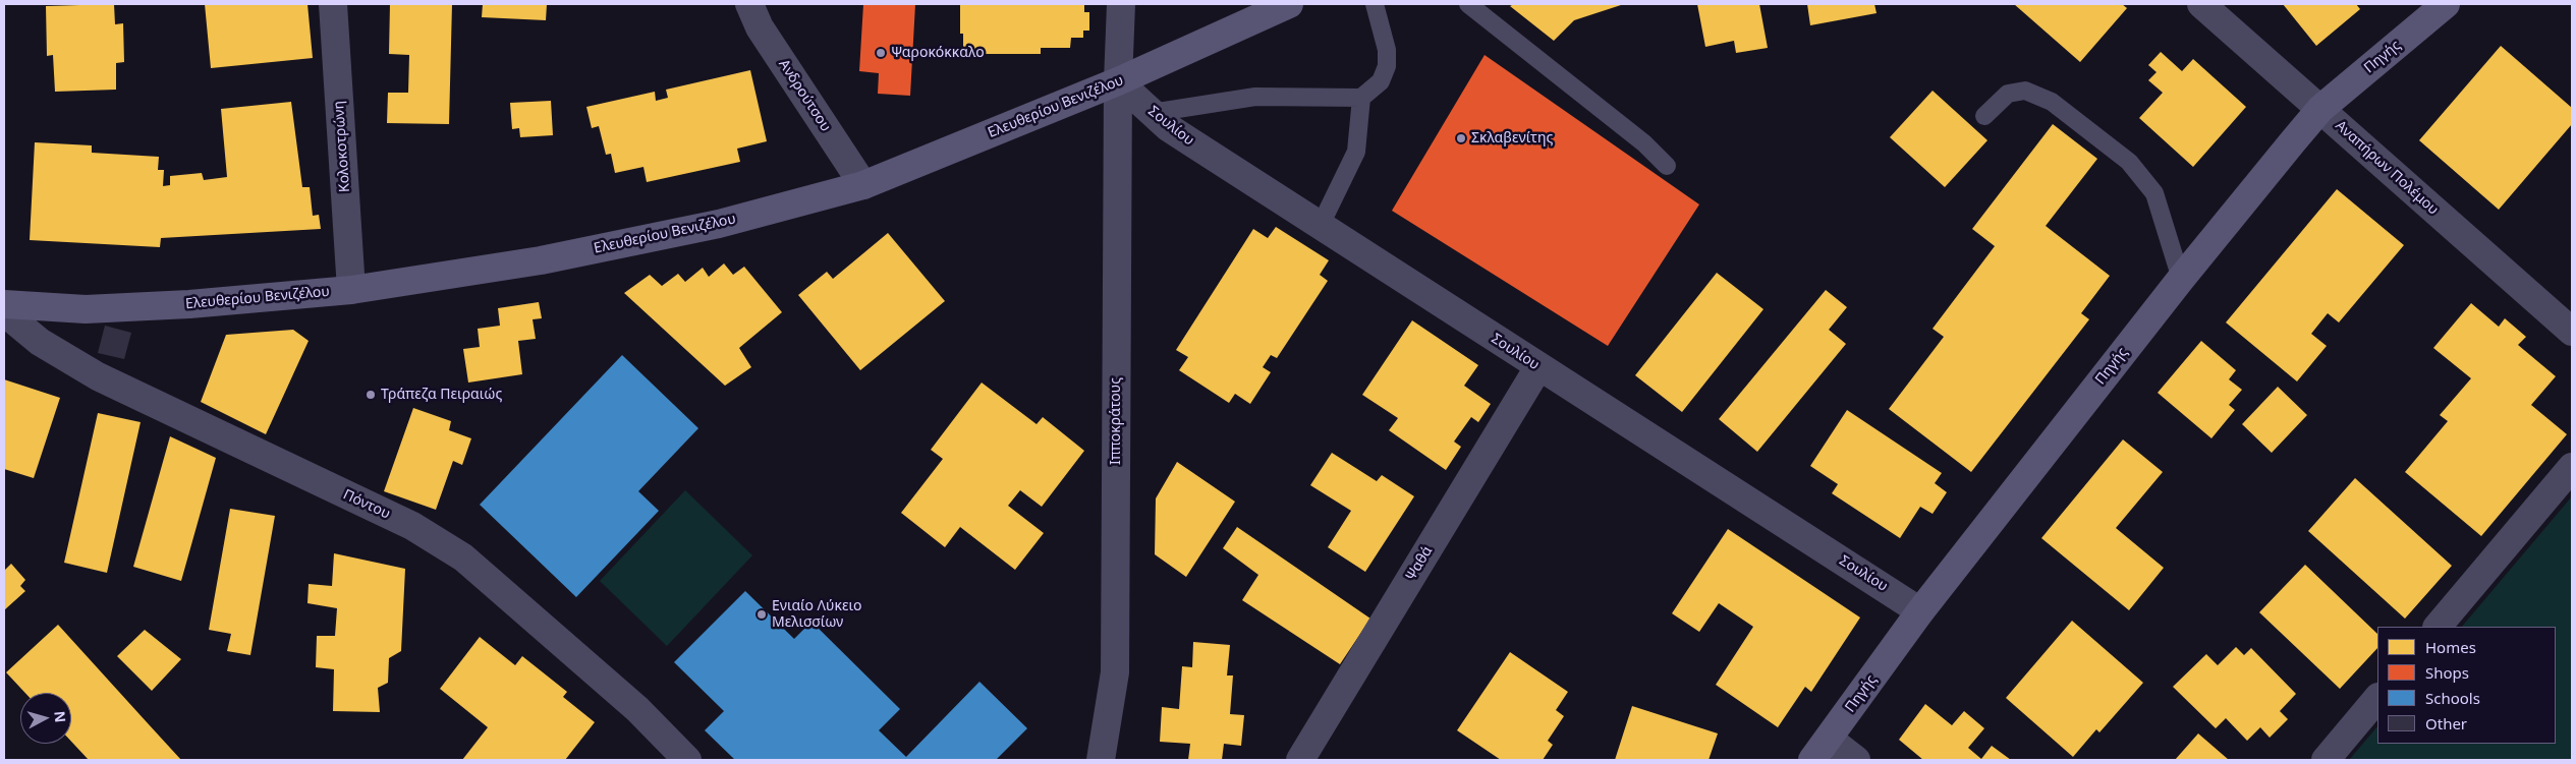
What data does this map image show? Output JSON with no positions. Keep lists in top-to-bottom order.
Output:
{
  "streets": {
    "main road": ["Πηγής", "Ελευθερίου Βενιζέλου"],
    "street": [
      "Ανδρούτσου",
      "Σουλίου",
      "Κολοκοτρώνη",
      "Αναπήρων Πολέμου",
      "Ιπποκράτους",
      "Πόντου",
      "Ψαθά"
    ]
  },
  "crossings": [
    ["Πηγής", "Σουλίου"],
    ["Πηγής", "Αναπήρων Πολέμου"],
    ["Ανδρούτσου", "Ελευθερίου Βενιζέλου"],
    ["Ελευθερίου Βενιζέλου", "Σουλίου"],
    ["Ελευθερίου Βενιζέλου", "Κολοκοτρώνη"],
    ["Ελευθερίου Βενιζέλου", "Ιπποκράτους"],
    ["Σουλίου", "Ιπποκράτους"],
    ["Σουλίου", "Ψαθά"]
  ],
  "places": [
    "Ψαροκόκκαλο",
    "Σκλαβενίτης",
    "Τράπεζα Πειραιώς",
    "Ενιαίο Λύκειο Μελισσίων"
  ],
  "legend": [
    "Homes",
    "Shops",
    "Schools",
    "Other"
  ],
  "north": "right"
}
